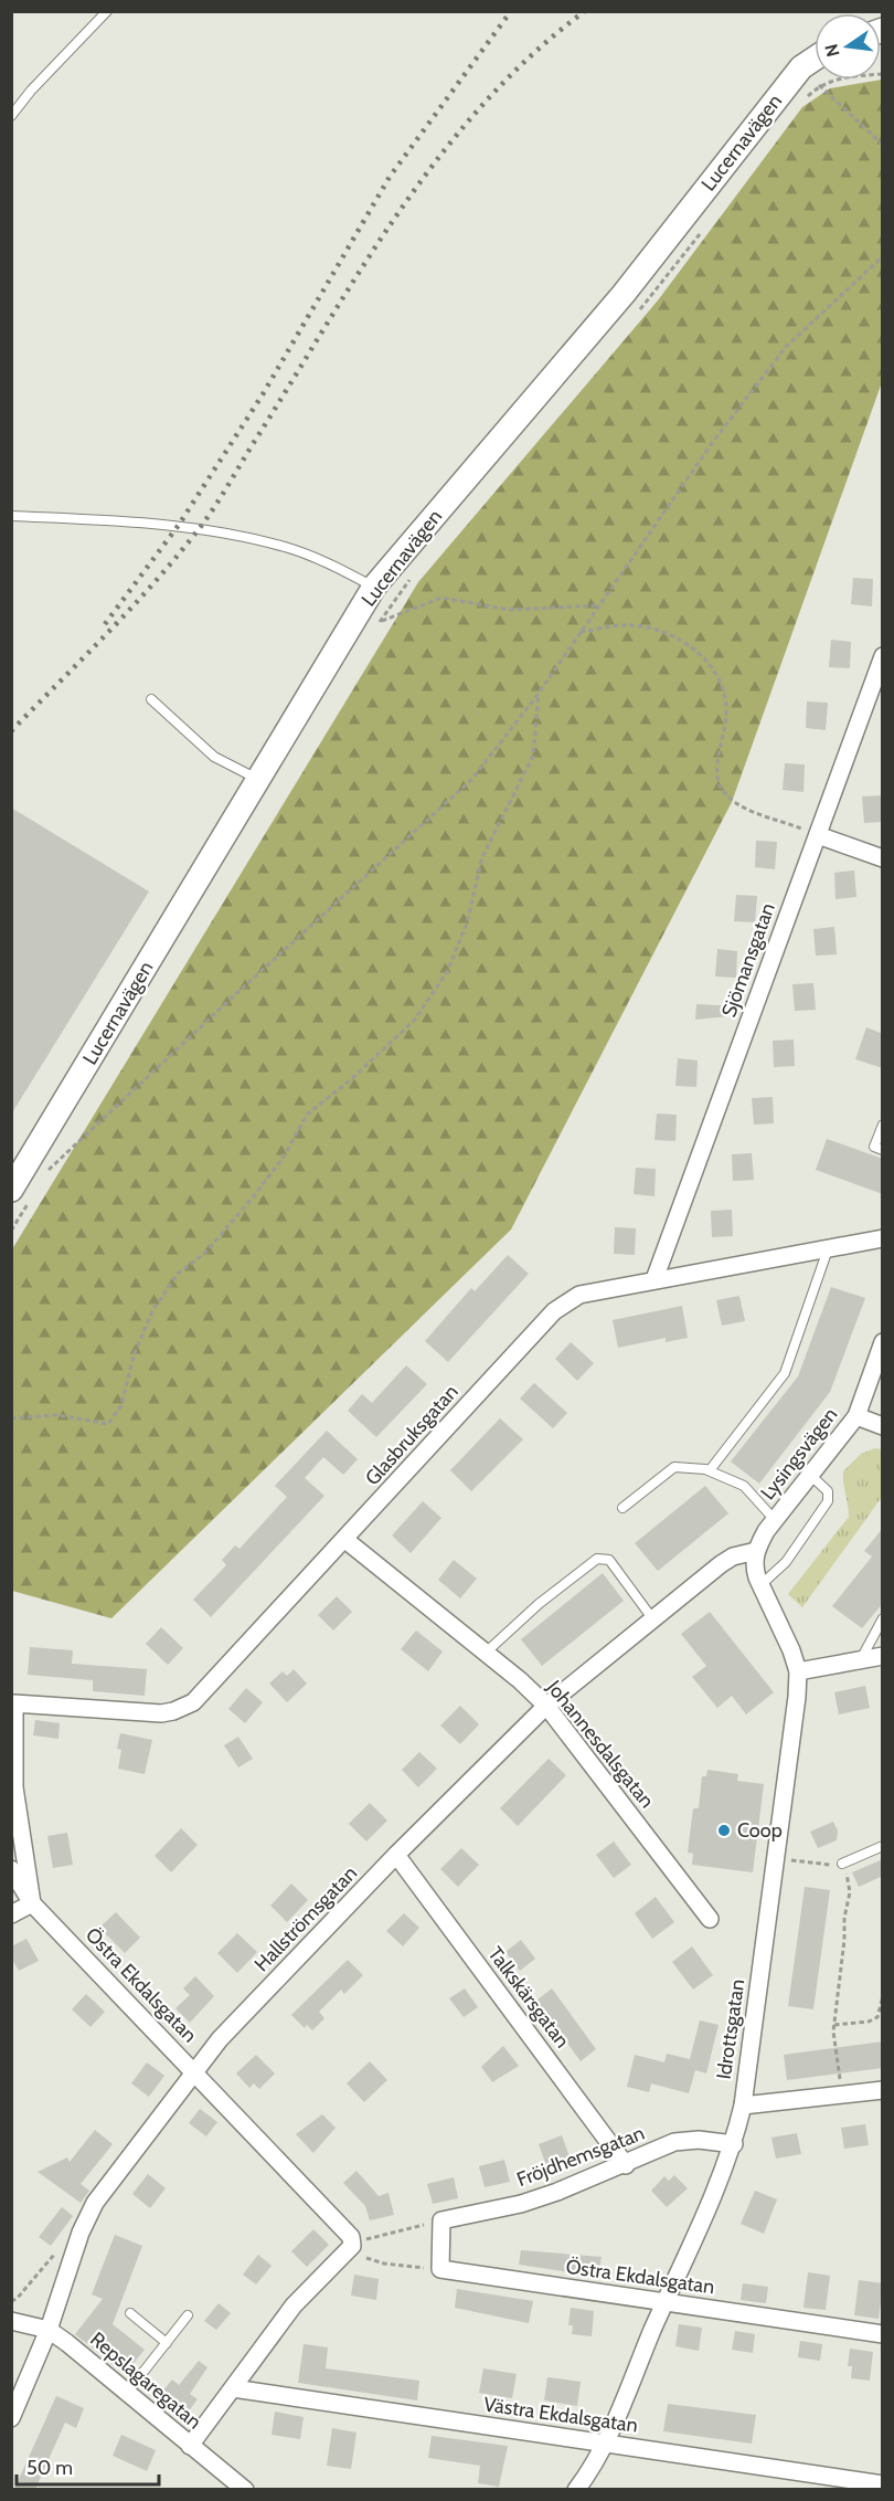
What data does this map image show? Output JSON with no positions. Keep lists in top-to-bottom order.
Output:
{
  "streets": {
    "street": [
      "Lucernavägen",
      "Sjömansgatan",
      "Glasbruksgatan",
      "Lysingsvägen",
      "Johannesdalsgatan",
      "Hallströmsgatan",
      "Östra Ekdalsgatan",
      "Talkskärsgatan",
      "Idrottsgatan",
      "Fröjdhemsgatan",
      "Repslagaregatan",
      "Västra Ekdalsgatan"
    ]
  },
  "crossings": [
    ["Sjömansgatan", "Glasbruksgatan"],
    ["Glasbruksgatan", "Johannesdalsgatan"],
    ["Glasbruksgatan", "Östra Ekdalsgatan"],
    ["Lysingsvägen", "Hallströmsgatan"],
    ["Lysingsvägen", "Idrottsgatan"],
    ["Johannesdalsgatan", "Hallströmsgatan"],
    ["Hallströmsgatan", "Östra Ekdalsgatan"],
    ["Hallströmsgatan", "Talkskärsgatan"],
    ["Hallströmsgatan", "Idrottsgatan"],
    ["Hallströmsgatan", "Repslagaregatan"],
    ["Östra Ekdalsgatan", "Idrottsgatan"],
    ["Talkskärsgatan", "Fröjdhemsgatan"],
    ["Idrottsgatan", "Fröjdhemsgatan"],
    ["Idrottsgatan", "Västra Ekdalsgatan"]
  ],
  "places": ["Coop"],
  "scale_bar": "50 m",
  "north": "left"
}
